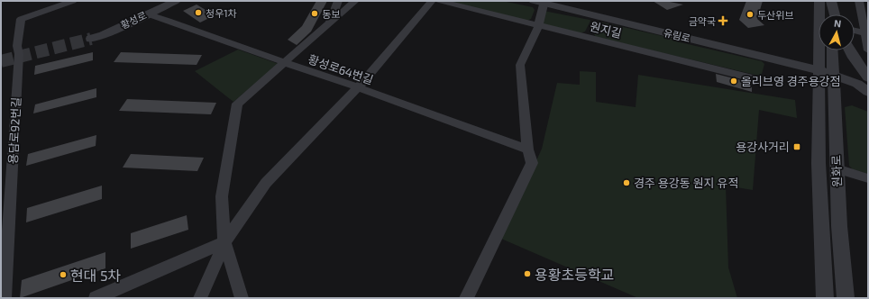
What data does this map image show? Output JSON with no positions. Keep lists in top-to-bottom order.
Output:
{
  "streets": {
    "street": [
      "황성로",
      "원지길",
      "유림로",
      "황성로64번길",
      "용담로92번길",
      "원화로"
    ]
  },
  "crossings": [
    ["황성로", "황성로64번길"],
    ["유림로", "원화로"]
  ],
  "places": {
    "other": [
      "청우1차",
      "동보",
      "두산위브",
      "올리브영 경주용강점",
      "경주 용강동 원지 유적",
      "용황초등학교",
      "현대 5차"
    ],
    "health": ["금약국"],
    "transit": ["용강사거리"]
  },
  "north": "top"
}
